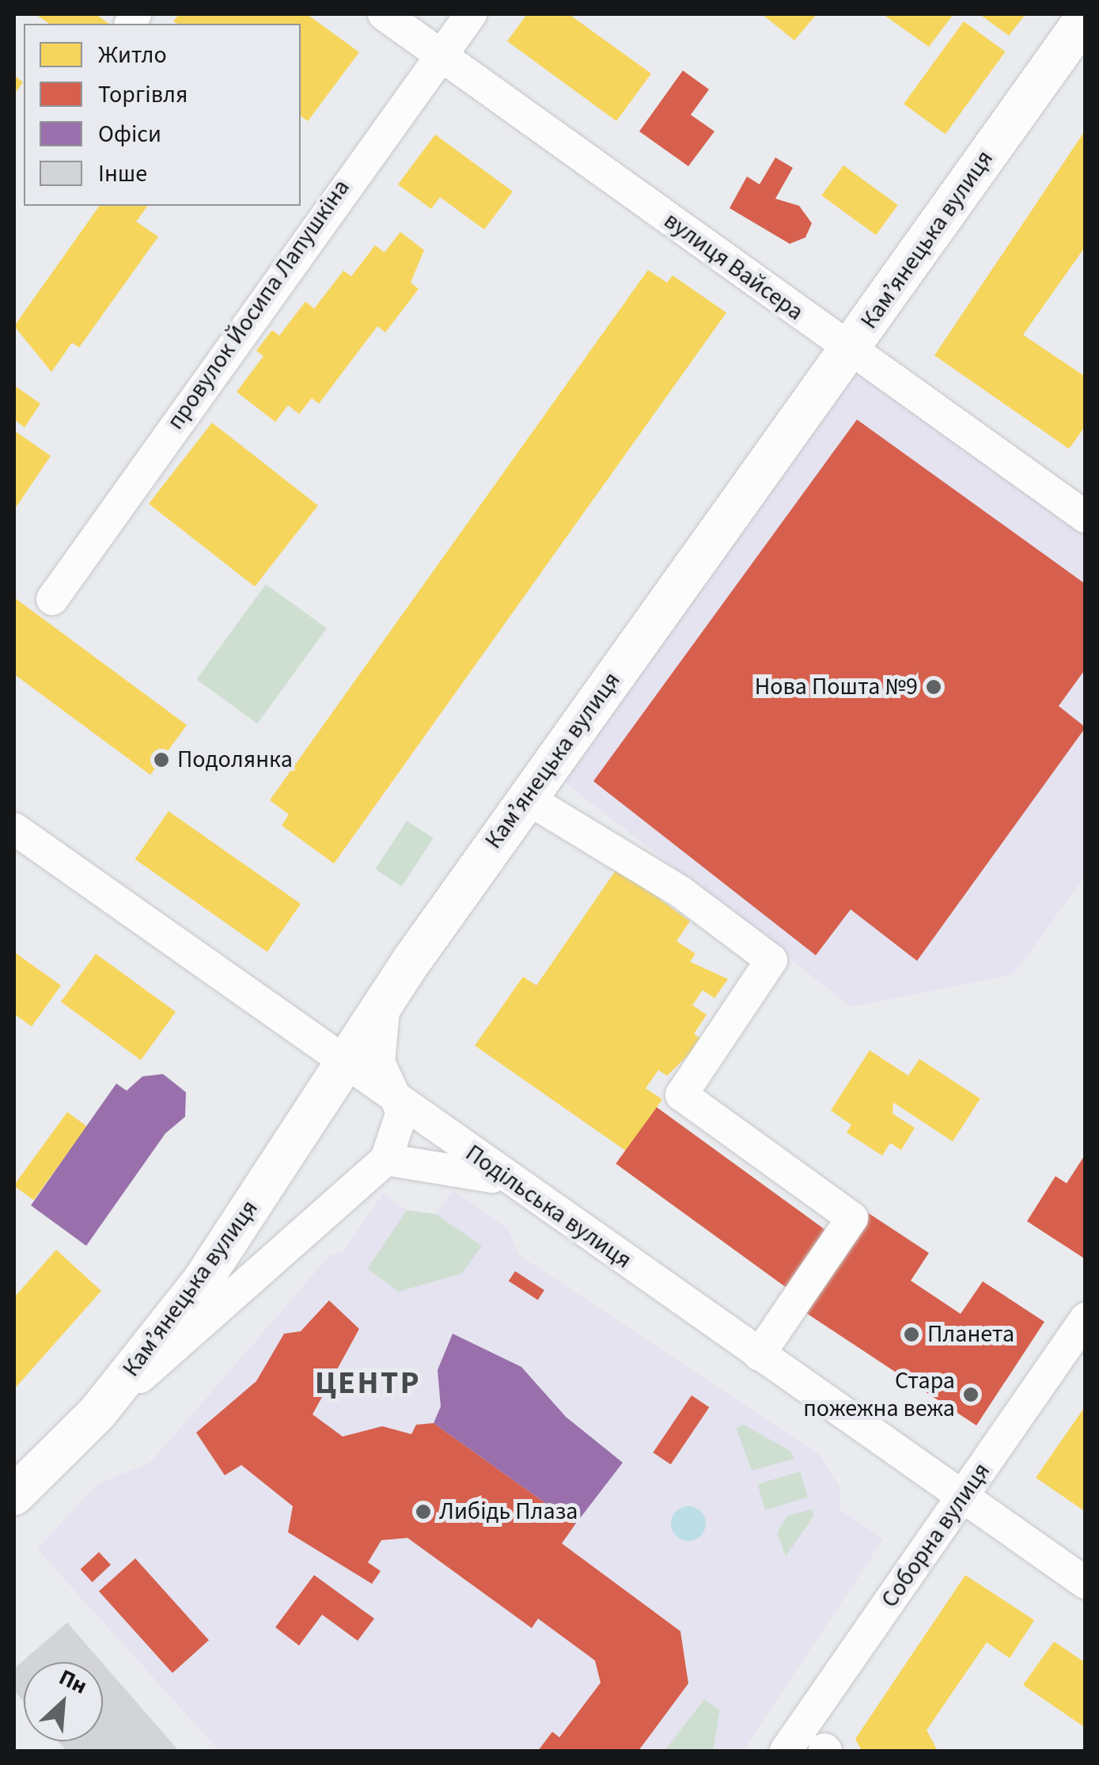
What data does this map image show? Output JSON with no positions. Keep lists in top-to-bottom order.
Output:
{
  "streets": {
    "main road": ["Камʼянецька вулиця"],
    "street": [
      "вулиця Вайсера",
      "провулок Йосипа Лапушкіна",
      "Подільська вулиця",
      "Соборна вулиця"
    ]
  },
  "crossings": [
    ["Камʼянецька вулиця", "вулиця Вайсера"],
    ["Камʼянецька вулиця", "Подільська вулиця"],
    ["вулиця Вайсера", "провулок Йосипа Лапушкіна"],
    ["Подільська вулиця", "Соборна вулиця"]
  ],
  "districts": ["ЦЕНТР"],
  "places": [
    "Нова Пошта №9",
    "Подолянка",
    "Планета",
    "Стара пожежна вежа",
    "Либідь Плаза"
  ],
  "legend": [
    "Житло",
    "Торгівля",
    "Офіси",
    "Інше"
  ],
  "north": "top right"
}
